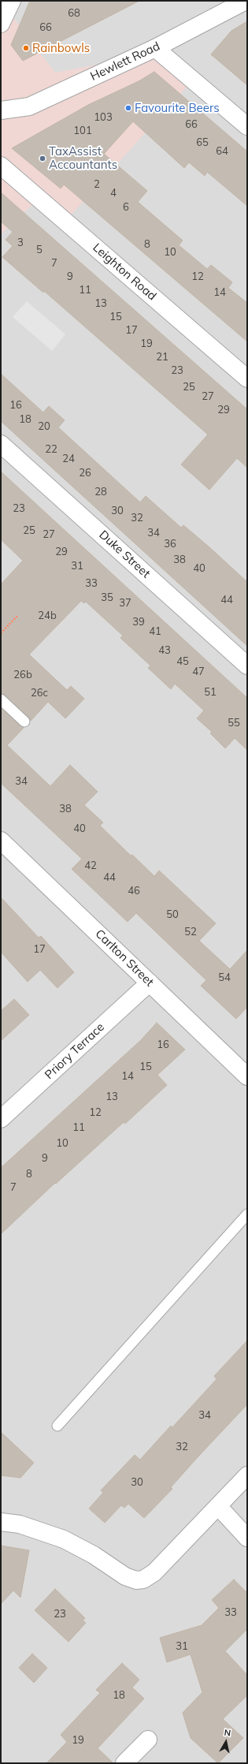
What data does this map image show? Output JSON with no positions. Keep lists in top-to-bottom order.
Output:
{
  "streets": {
    "street": [
      "Hewlett Road",
      "Leighton Road",
      "Duke Street",
      "Carlton Street",
      "Priory Terrace"
    ]
  },
  "crossings": [
    ["Carlton Street", "Priory Terrace"]
  ],
  "places": ["Rainbowls", "Favourite Beers", "TaxAssist Accountants"],
  "house_numbers": [
    "68",
    "66",
    "103",
    "66",
    "101",
    "65",
    "64",
    "2",
    "4",
    "6",
    "3",
    "8",
    "5",
    "10",
    "7",
    "9",
    "12",
    "11",
    "14",
    "13",
    "15",
    "17",
    "19",
    "21",
    "23",
    "25",
    "27",
    "16",
    "29",
    "18",
    "20",
    "22",
    "24",
    "26",
    "28",
    "23",
    "30",
    "32",
    "25",
    "34",
    "27",
    "36",
    "29",
    "38",
    "31",
    "40",
    "33",
    "35",
    "44",
    "37",
    "24b",
    "39",
    "41",
    "43",
    "45",
    "47",
    "26b",
    "51",
    "26c",
    "55",
    "34",
    "38",
    "40",
    "42",
    "44",
    "46",
    "50",
    "52",
    "17",
    "54",
    "16",
    "15",
    "14",
    "13",
    "12",
    "11",
    "10",
    "9",
    "8",
    "7",
    "34",
    "32",
    "30",
    "33",
    "23",
    "31",
    "18",
    "19"
  ],
  "north": "top"
}
